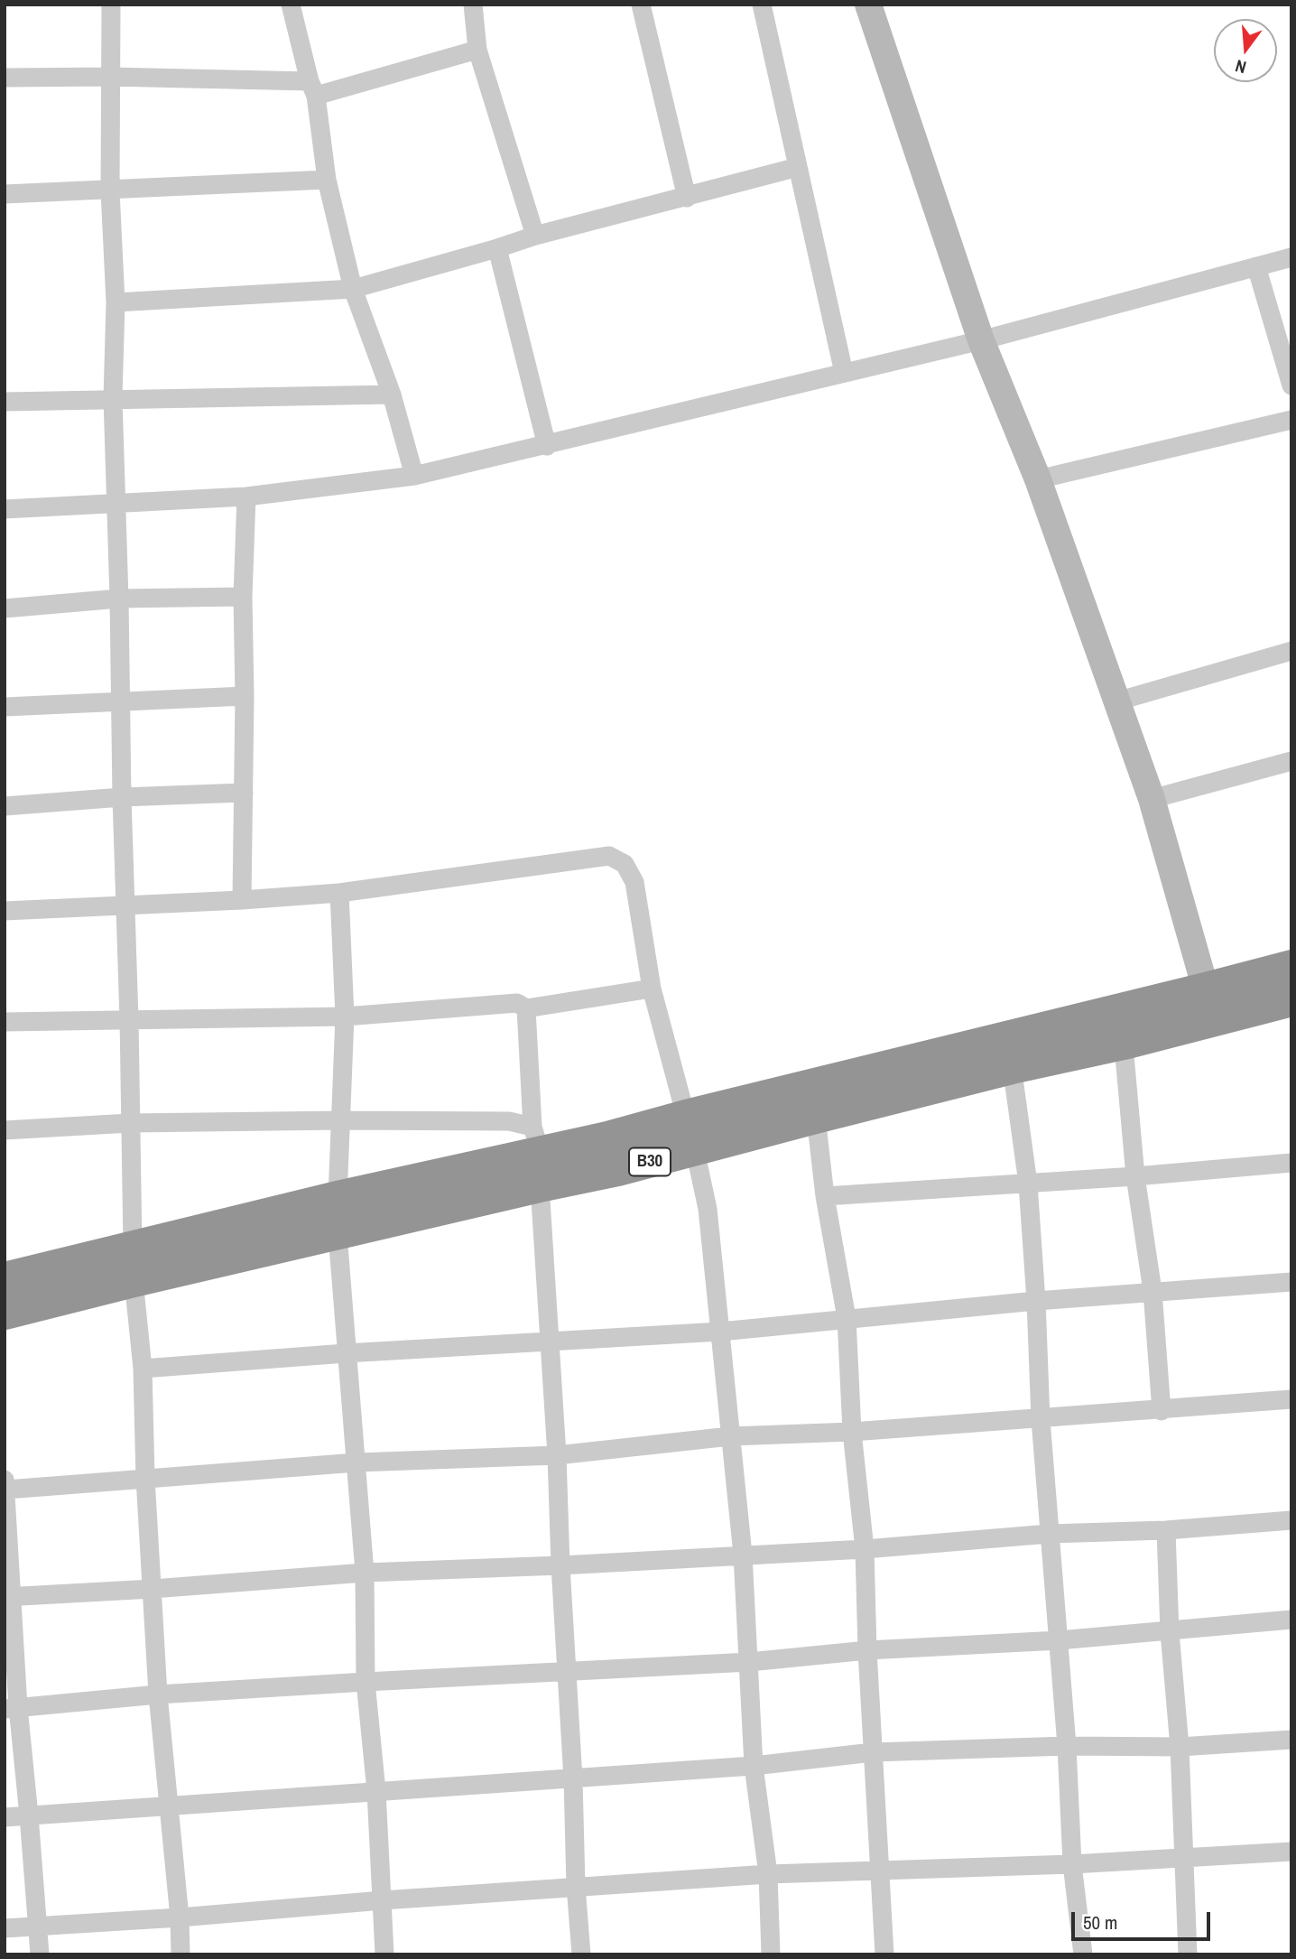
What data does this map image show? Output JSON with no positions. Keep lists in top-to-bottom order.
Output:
{
  "streets": {
    "highway": ["B30"]
  },
  "scale_bar": "50 m",
  "north": "bottom"
}
